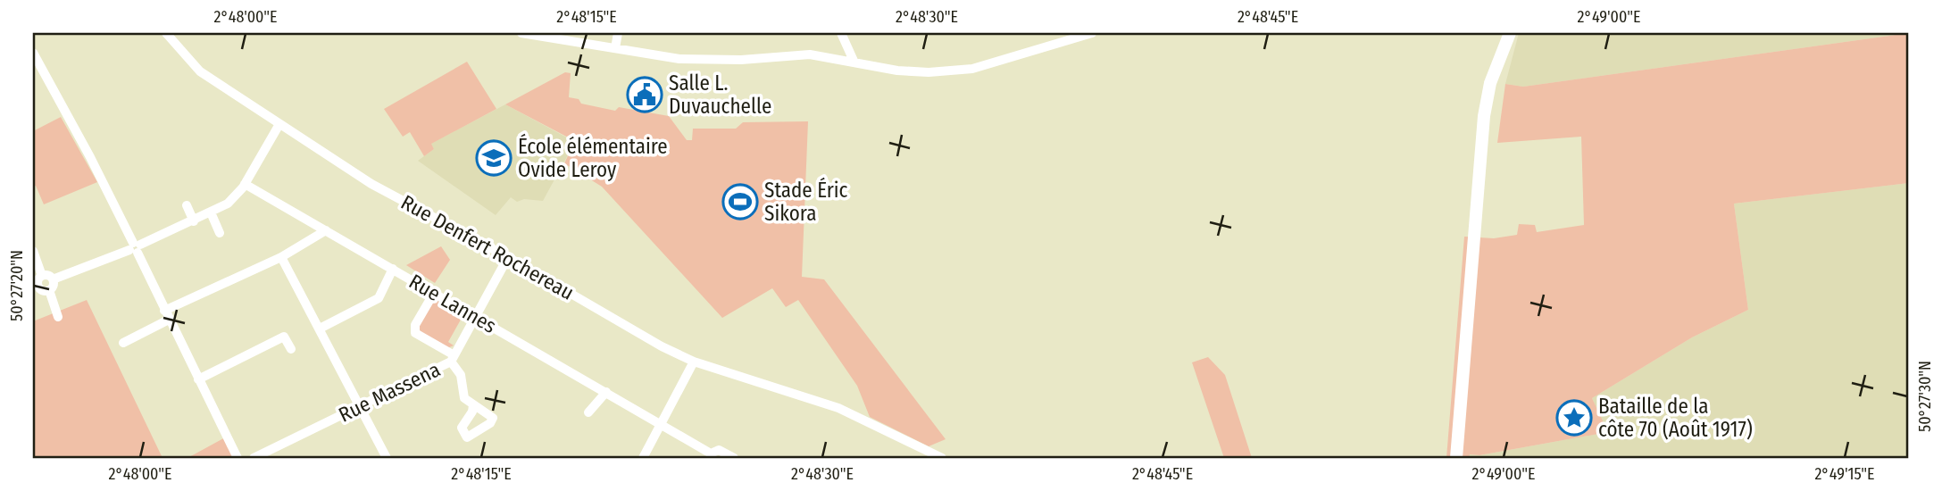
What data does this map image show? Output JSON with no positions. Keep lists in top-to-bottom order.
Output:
{
  "streets": {
    "street": ["Rue Denfert Rochereau", "Rue Lannes", "Rue Massena"]
  },
  "crossings": [
    ["Rue Denfert Rochereau", "Rue Massena"],
    ["Rue Lannes", "Rue Massena"]
  ],
  "places": {
    "public building": ["Salle L. Duvauchelle"],
    "school or university": ["École élémentaire Ovide Leroy"],
    "sports": ["Stade Éric Sikora"],
    "place": ["Bataille de la côte 70 (Août 1917)"]
  },
  "coordinates": [
    "2°48'00\"E",
    "2°48'15\"E",
    "2°48'30\"E",
    "2°48'45\"E",
    "2°49'00\"E",
    "50°27'20\"N",
    "50°27'30\"N",
    "2°49'15\"E"
  ]
}
